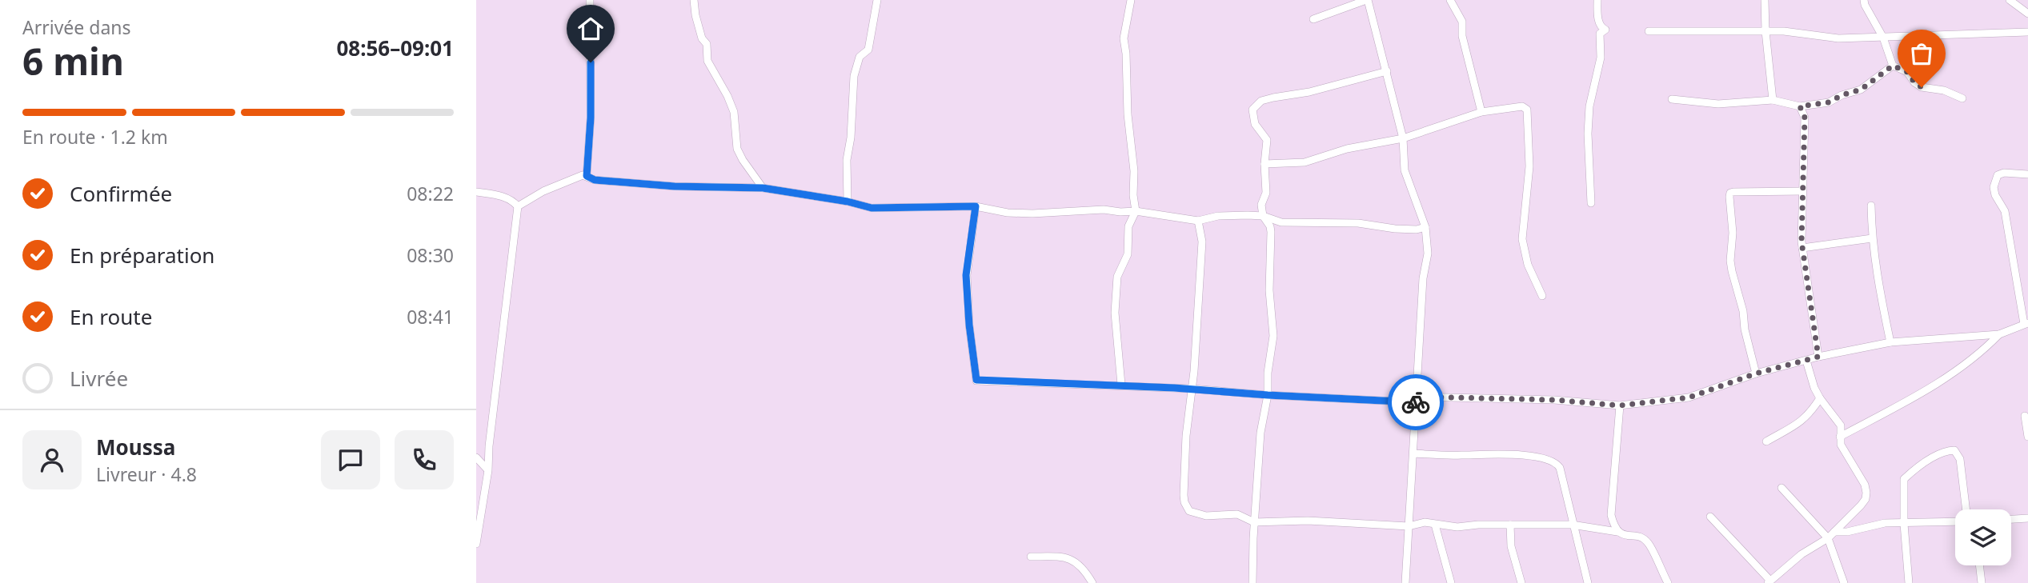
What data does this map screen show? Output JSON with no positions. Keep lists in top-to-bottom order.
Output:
{
  "page": {
    "heading": ["6 min", "Arrivée dans", "08:56–09:01"],
    "panel": ["Moussa", "Livreur · 4.8"],
    "bar": "En route · 1.2 km",
    "list": [
      ["Confirmée", "08:22"],
      ["En préparation", "08:30"],
      ["En route", "08:41"],
      "Livrée"
    ]
  }
}
